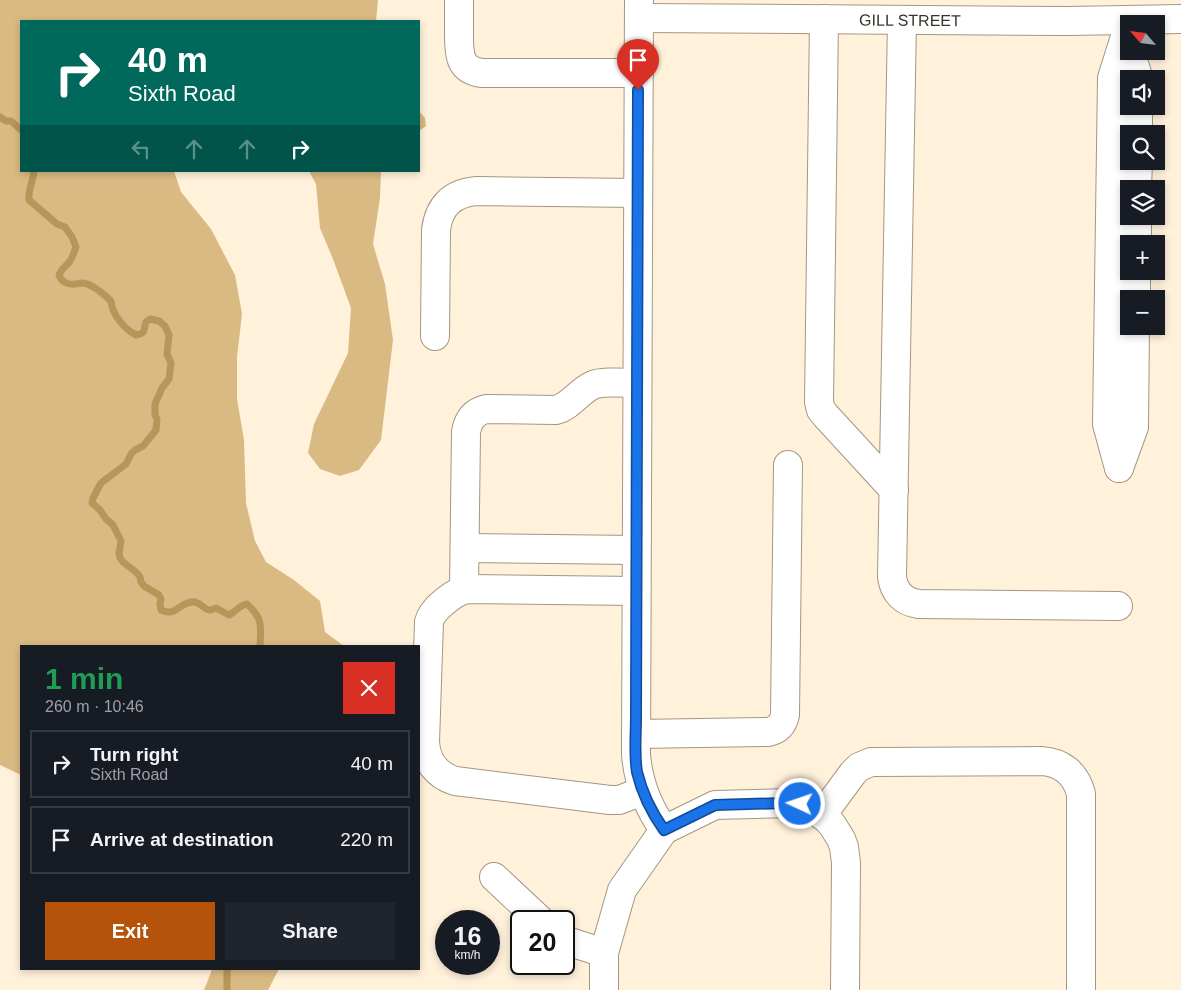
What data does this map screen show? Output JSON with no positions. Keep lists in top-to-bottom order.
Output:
{
  "streets": {
    "street": ["GILL STREET"]
  },
  "north": "top left",
  "page": {
    "map_buttons": ["+", "−"],
    "turn": ["40 m", "Sixth Road"],
    "heading": ["1 min", "260 m · 10:46"],
    "list": [
      {
        "name": "Turn right",
        "note": "Sixth Road",
        "value": "40 m"
      },
      {
        "name": "Arrive at destination",
        "value": "220 m"
      }
    ],
    "buttons": ["Exit", "Share"],
    "speed": "16 km/h",
    "limit": "20"
  }
}
